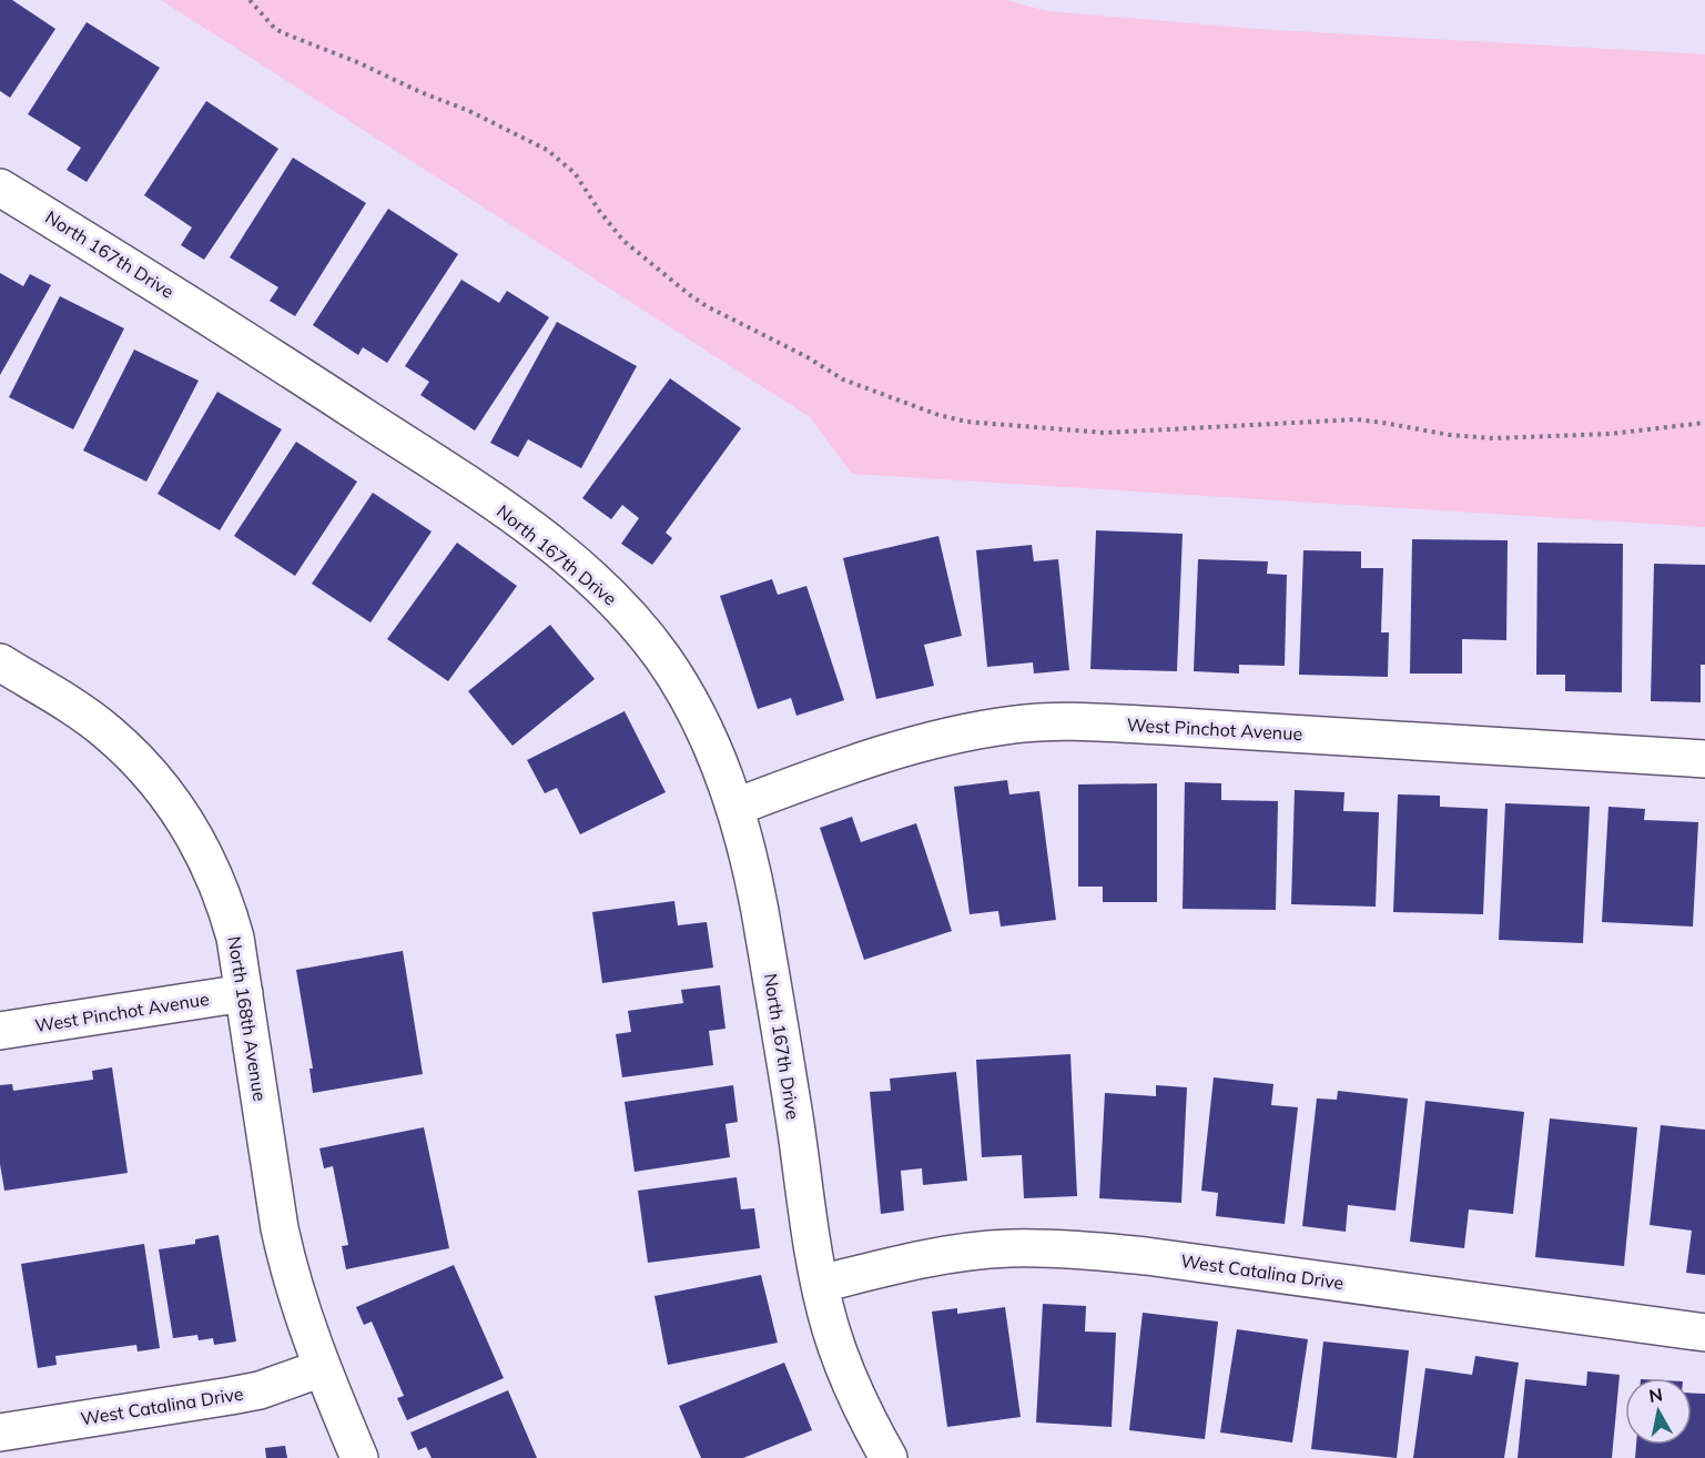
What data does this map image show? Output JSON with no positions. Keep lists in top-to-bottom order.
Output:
{
  "streets": {
    "street": [
      "North 167th Drive",
      "West Pinchot Avenue",
      "North 168th Avenue",
      "West Catalina Drive"
    ]
  },
  "crossings": [
    ["North 167th Drive", "West Pinchot Avenue"],
    ["North 167th Drive", "West Catalina Drive"],
    ["West Pinchot Avenue", "North 168th Avenue"],
    ["North 168th Avenue", "West Catalina Drive"]
  ],
  "north": "top"
}
